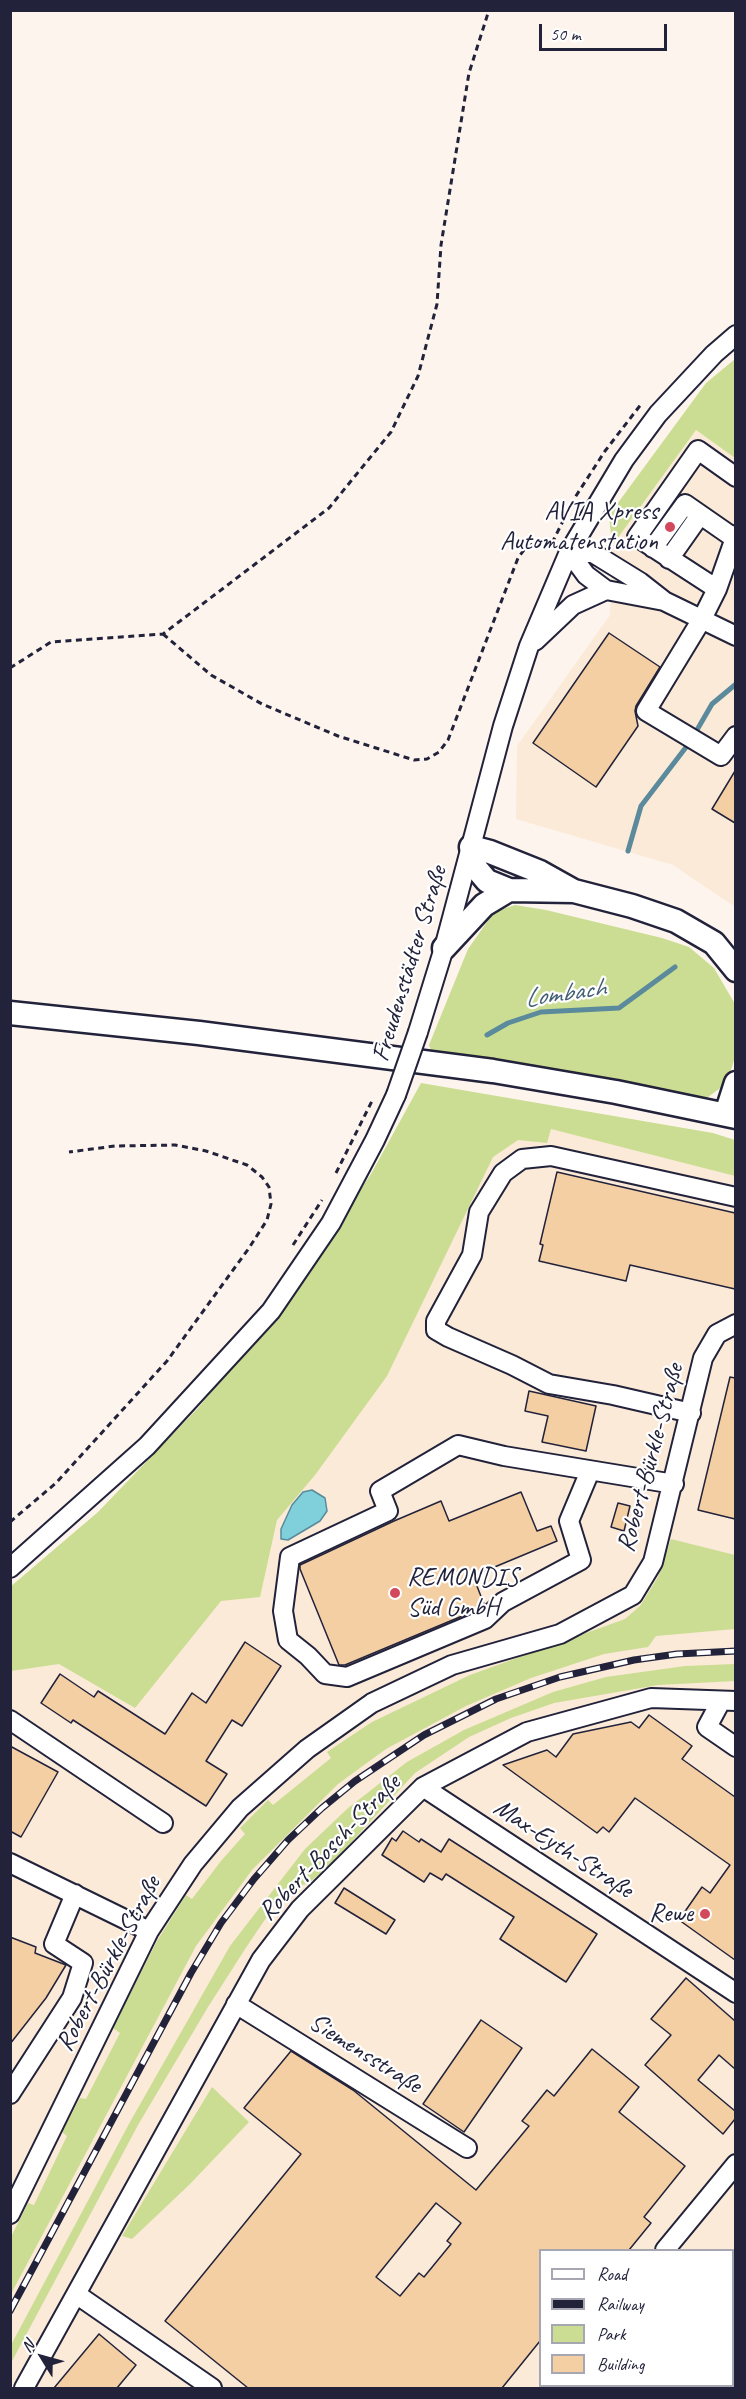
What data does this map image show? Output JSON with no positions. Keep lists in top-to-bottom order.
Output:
{
  "streets": {
    "street": [
      "Freudenstädter Straße",
      "Robert-Bürkle-Straße",
      "Robert-Bosch-Straße",
      "Max-Eyth-Straße",
      "Siemensstraße"
    ]
  },
  "crossings": [
    ["Robert-Bosch-Straße", "Max-Eyth-Straße"],
    ["Robert-Bosch-Straße", "Siemensstraße"]
  ],
  "water": ["Lombach"],
  "places": ["AVIA Xpress Automatenstation", "REMONDIS Süd GmbH", "Rewe"],
  "legend": [
    "Road",
    "Railway",
    "Park",
    "Building"
  ],
  "scale_bar": "50 m",
  "north": "top left"
}
